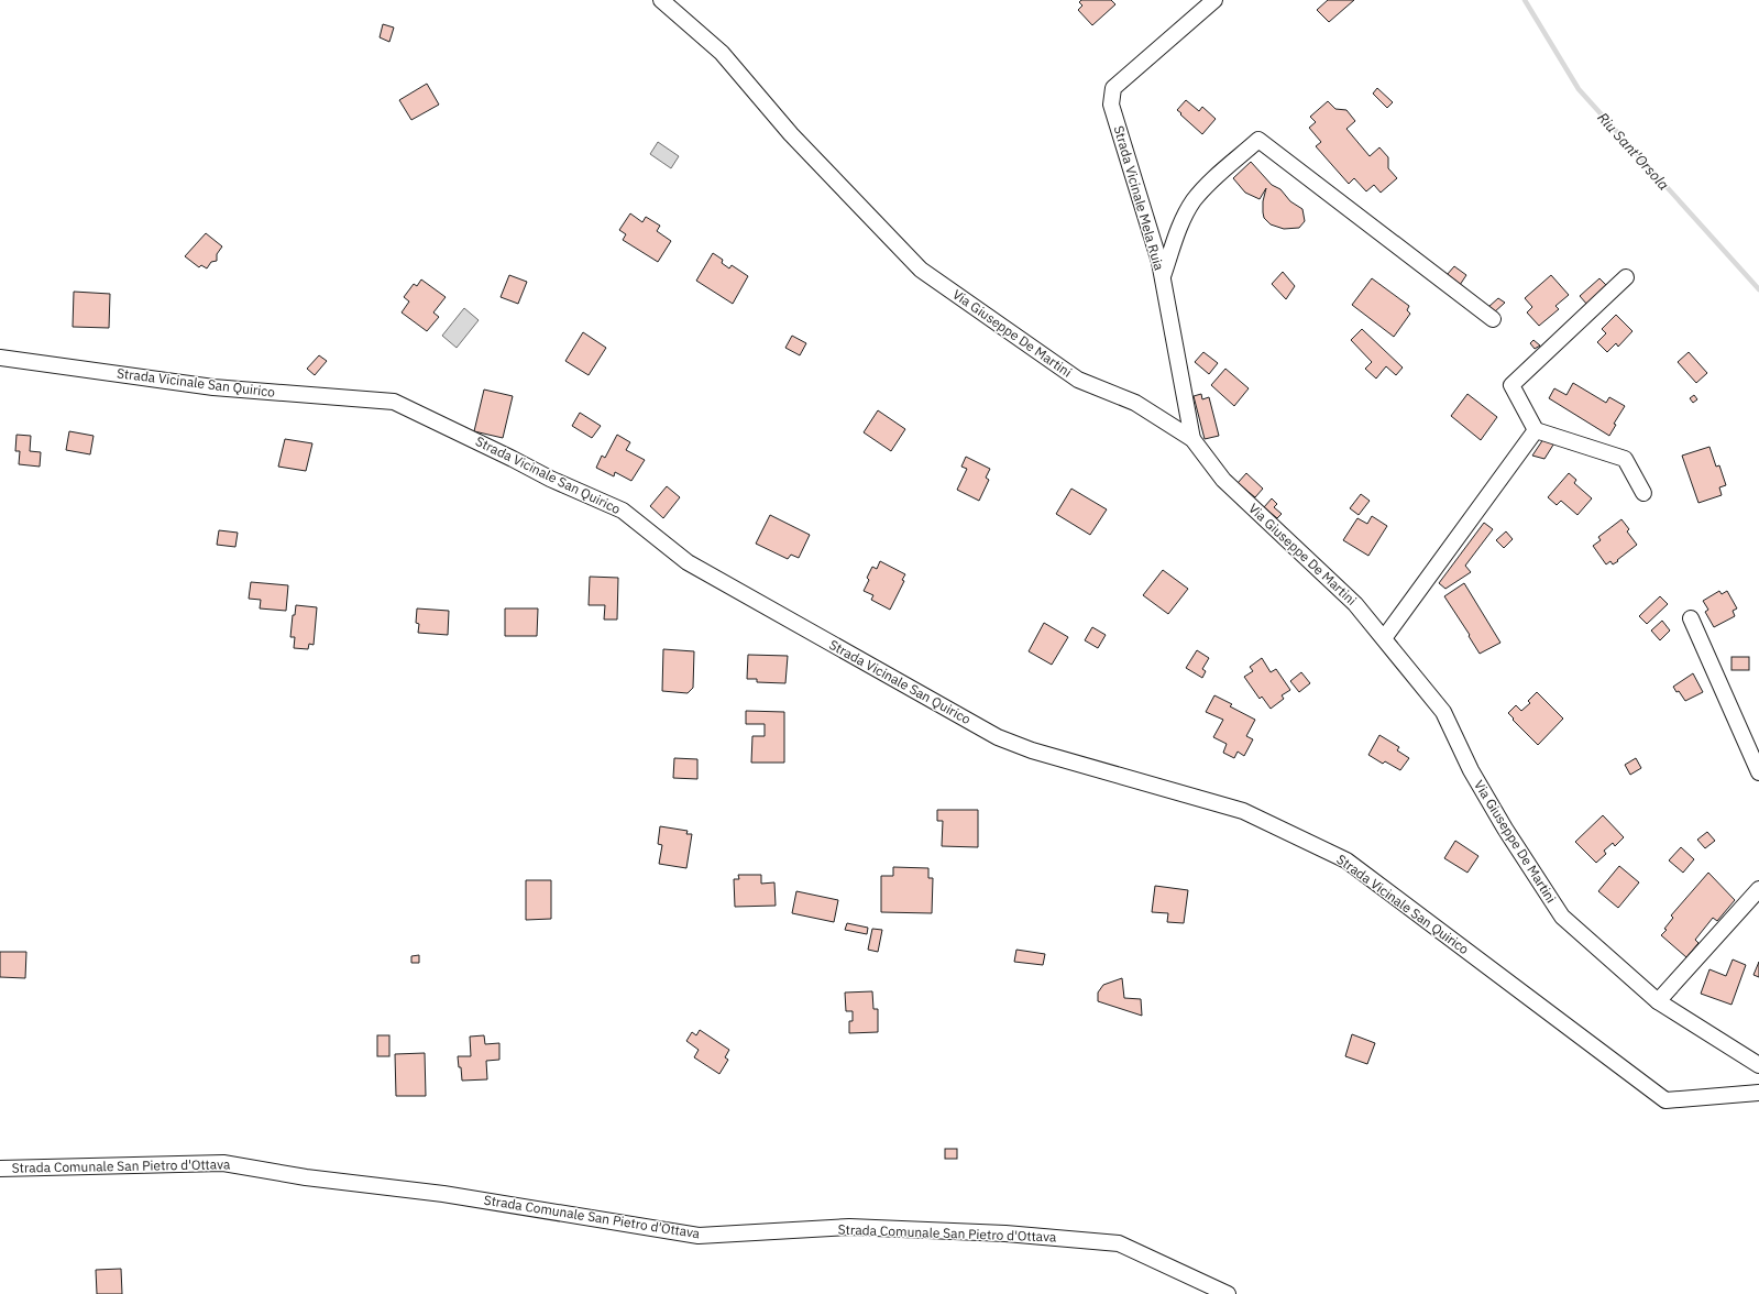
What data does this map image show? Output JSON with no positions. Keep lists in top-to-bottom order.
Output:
{
  "streets": {
    "street": [
      "Strada Vicinale Mela Ruia",
      "Via Giuseppe De Martini",
      "Strada Vicinale San Quirico",
      "Strada Comunale San Pietro d'Ottava"
    ]
  },
  "crossings": [
    ["Strada Vicinale Mela Ruia", "Via Giuseppe De Martini"]
  ],
  "water": ["Riu Sant'Orsola"]
}
